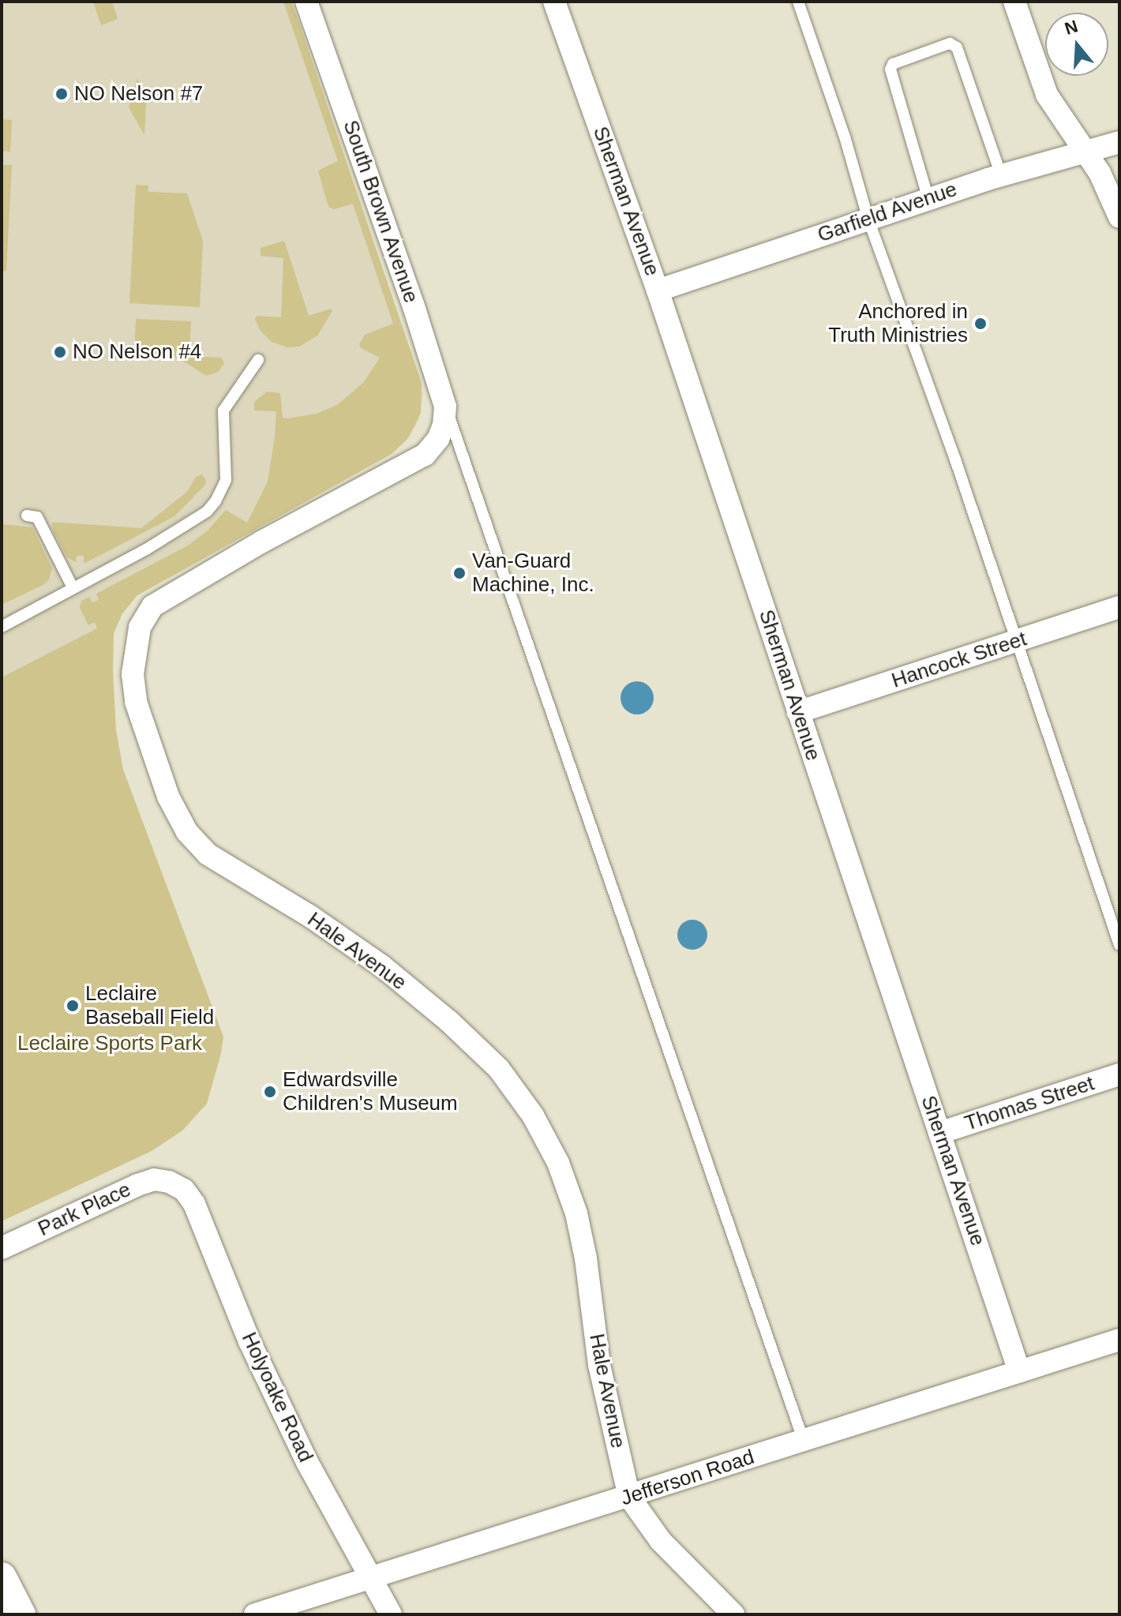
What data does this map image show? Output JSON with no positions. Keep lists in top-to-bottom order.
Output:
{
  "streets": {
    "street": [
      "Sherman Avenue",
      "South Brown Avenue",
      "Garfield Avenue",
      "Hancock Street",
      "Hale Avenue",
      "Thomas Street",
      "Park Place",
      "Holyoake Road",
      "Jefferson Road"
    ]
  },
  "crossings": [
    ["Sherman Avenue", "Garfield Avenue"],
    ["Sherman Avenue", "Hancock Street"],
    ["Sherman Avenue", "Thomas Street"],
    ["Sherman Avenue", "Jefferson Road"],
    ["South Brown Avenue", "Hale Avenue"],
    ["Hale Avenue", "Jefferson Road"],
    ["Park Place", "Holyoake Road"],
    ["Holyoake Road", "Jefferson Road"]
  ],
  "parks": ["Leclaire Sports Park"],
  "places": [
    "NO Nelson #7",
    "Anchored in Truth Ministries",
    "NO Nelson #4",
    "Van-Guard Machine, Inc.",
    "Leclaire Baseball Field",
    "Edwardsville Children's Museum"
  ],
  "north": "top"
}
